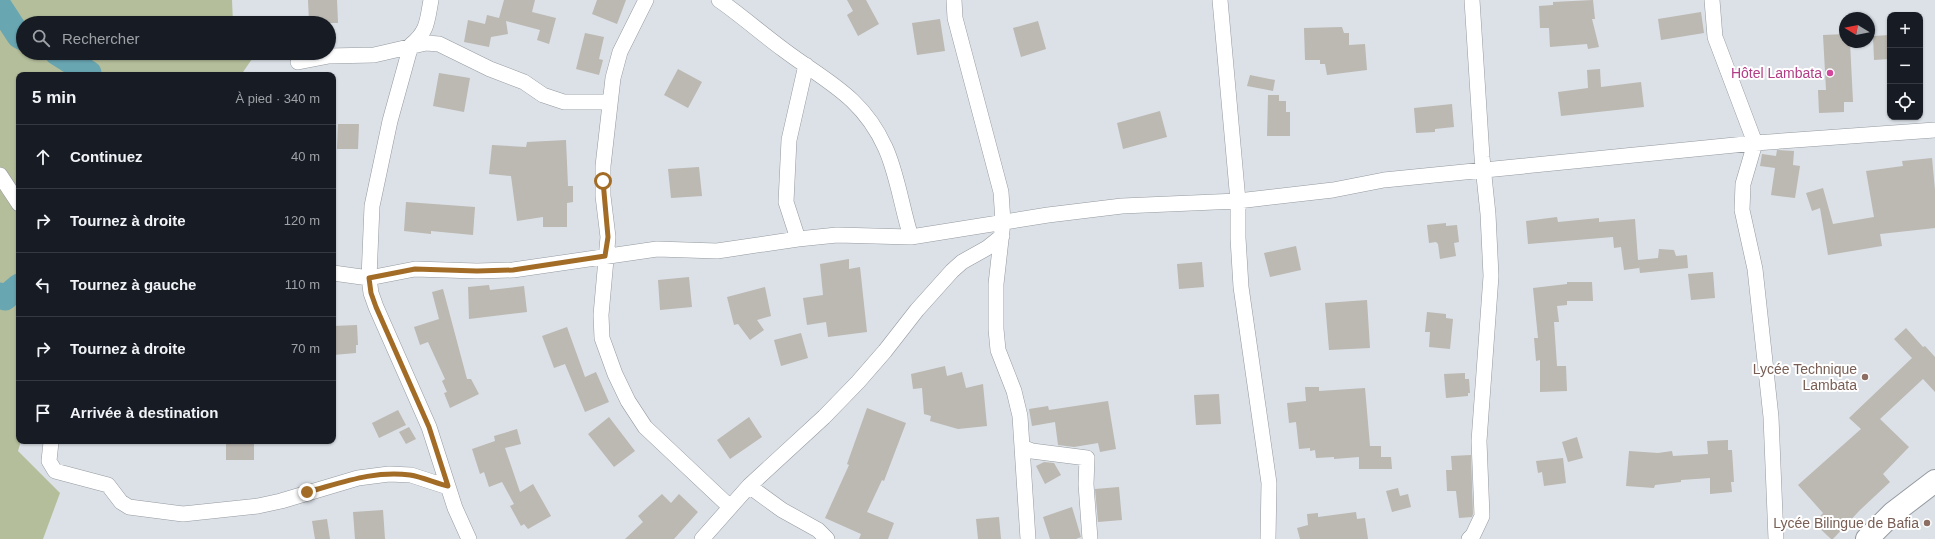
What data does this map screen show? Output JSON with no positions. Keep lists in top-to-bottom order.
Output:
{
  "places": ["Hôtel Lambata", "Lycée Technique Lambata", "Lycée Bilingue de Bafia"],
  "north": "left",
  "page": {
    "map_buttons": ["+", "−"],
    "search": "Rechercher",
    "heading": ["5 min", "À pied · 340 m"],
    "list": [
      ["Continuez", "40 m"],
      ["Tournez à droite", "120 m"],
      ["Tournez à gauche", "110 m"],
      ["Tournez à droite", "70 m"],
      "Arrivée à destination"
    ]
  }
}
